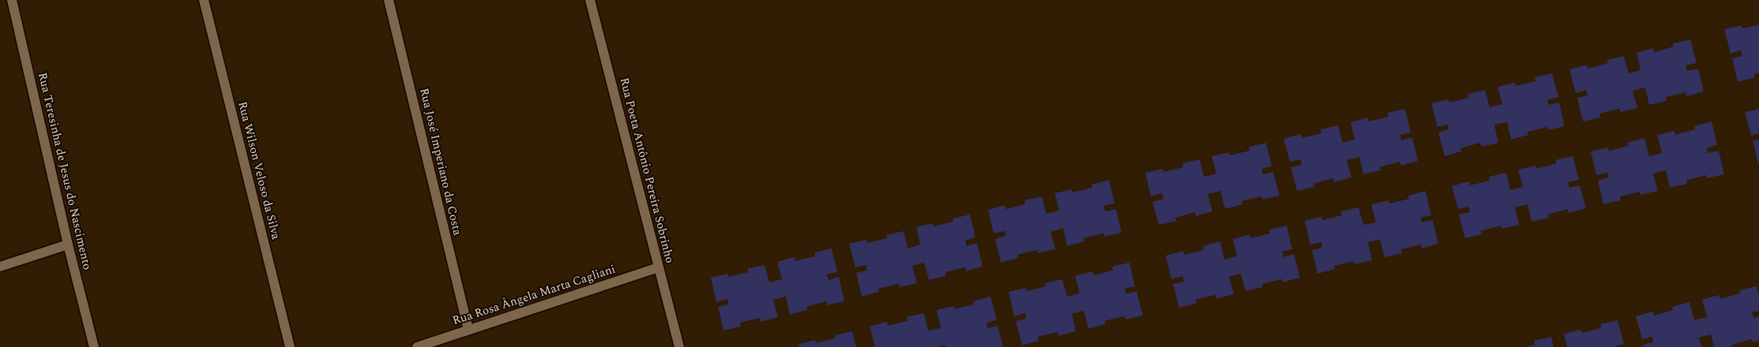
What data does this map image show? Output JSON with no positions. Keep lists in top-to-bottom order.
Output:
{
  "streets": {
    "street": [
      "Rua José Imperiano da Costa",
      "Rua Wilson Veloso da Silva",
      "Rua Poeta Antônio Pereira Sobrinho",
      "Rua Teresinha de Jesus do Nascimento",
      "Rua Rosa Ângela Marta Cagliani"
    ]
  },
  "crossings": [
    ["Rua José Imperiano da Costa", "Rua Rosa Ângela Marta Cagliani"],
    ["Rua Poeta Antônio Pereira Sobrinho", "Rua Rosa Ângela Marta Cagliani"]
  ]
}
